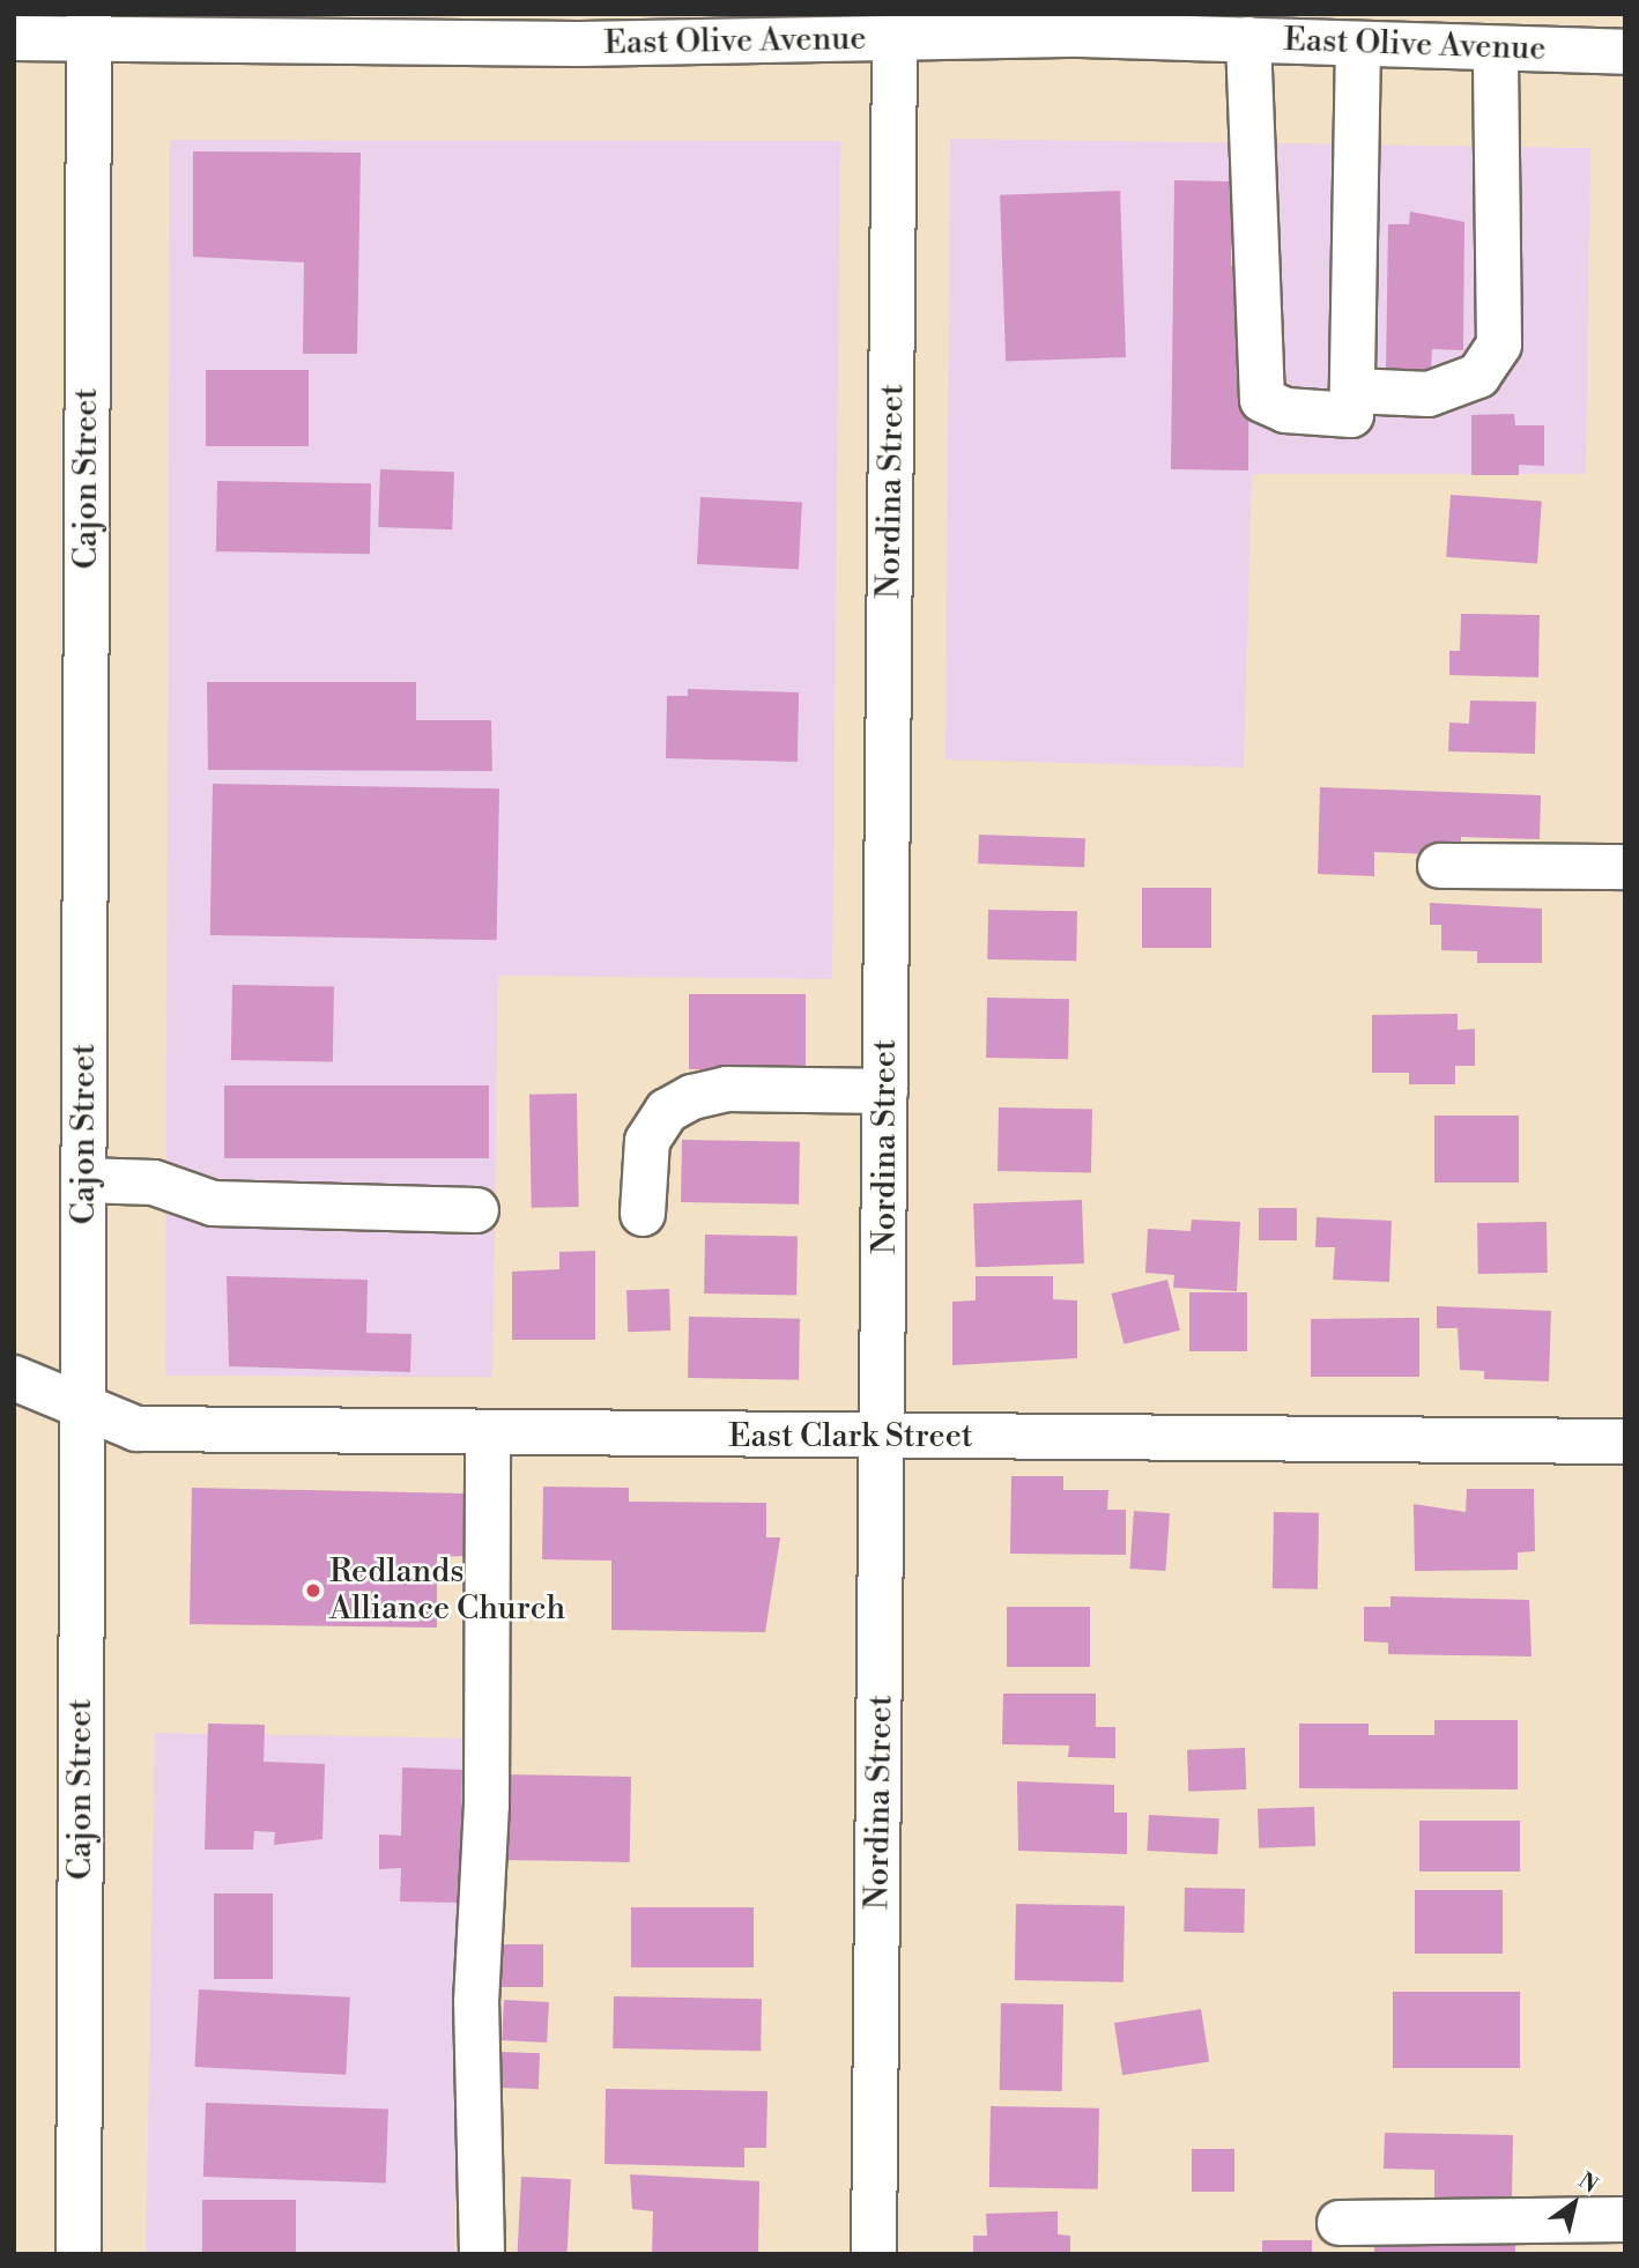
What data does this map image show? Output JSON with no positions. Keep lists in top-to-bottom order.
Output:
{
  "streets": {
    "street": [
      "East Olive Avenue",
      "Cajon Street",
      "Nordina Street",
      "East Clark Street"
    ]
  },
  "crossings": [
    ["East Olive Avenue", "Cajon Street"],
    ["East Olive Avenue", "Nordina Street"],
    ["Cajon Street", "East Clark Street"],
    ["Nordina Street", "East Clark Street"]
  ],
  "places": ["Redlands Alliance Church"],
  "north": "top right"
}
